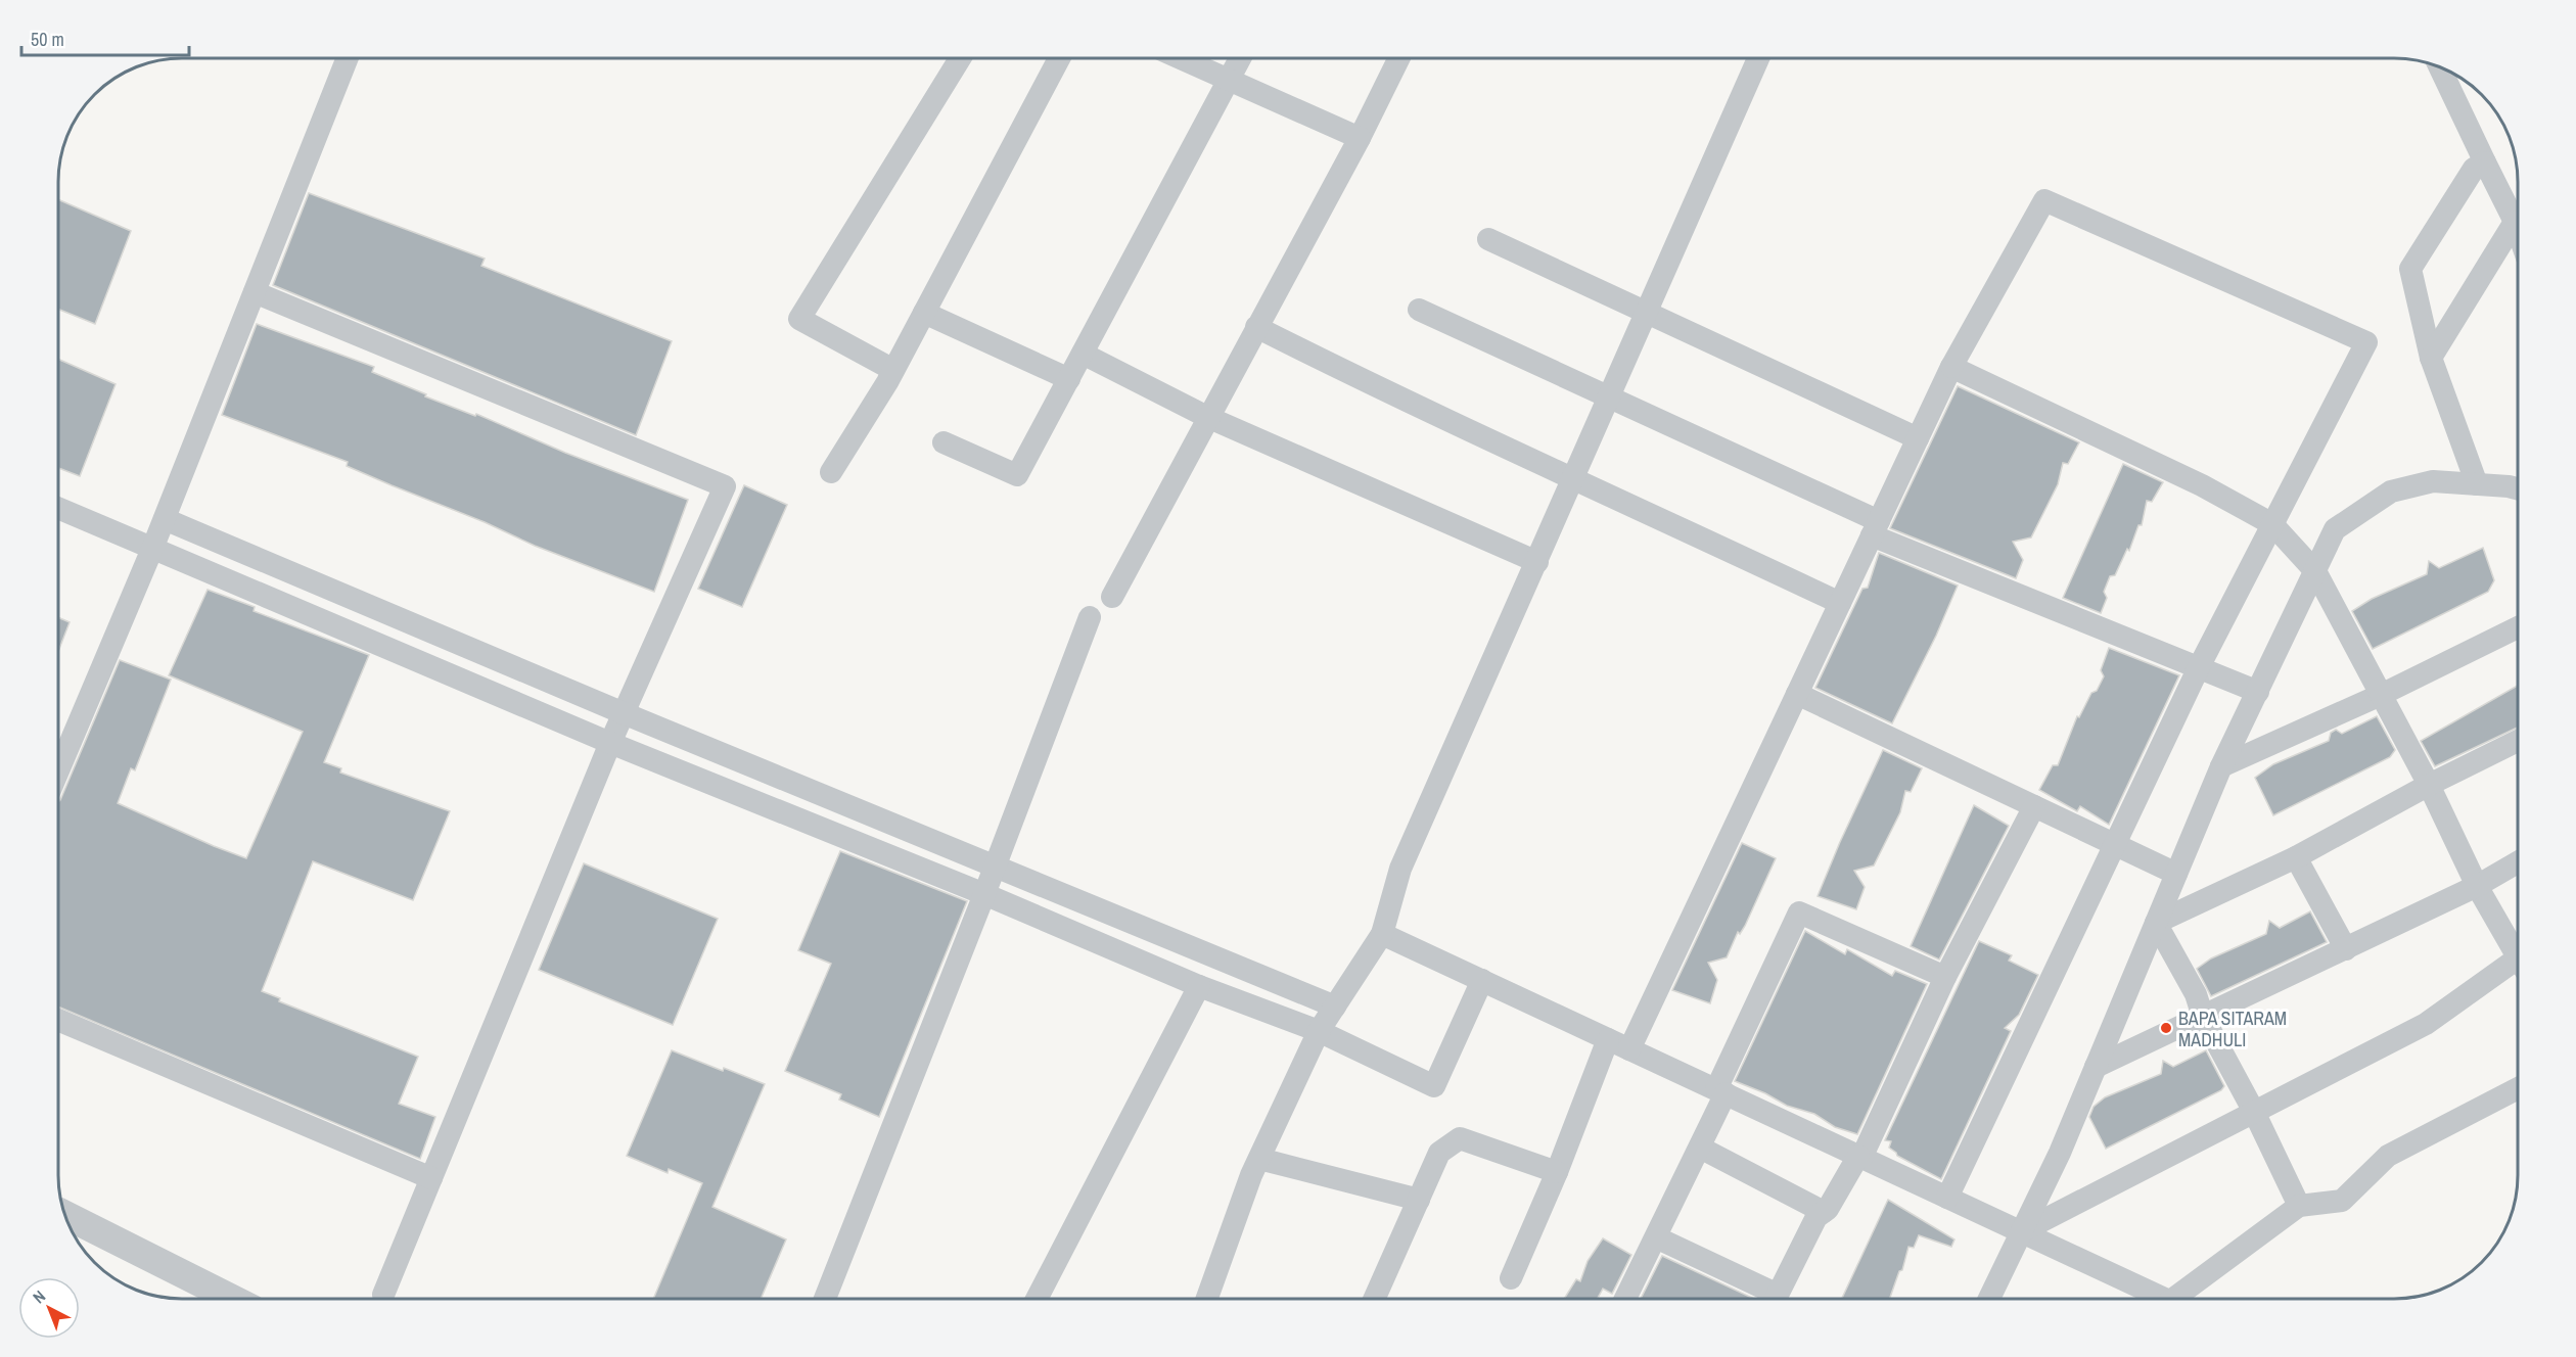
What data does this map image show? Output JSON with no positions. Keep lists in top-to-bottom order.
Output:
{
  "places": ["BAPA SITARAM MADHULI"],
  "scale_bar": "50 m",
  "north": "top left"
}
